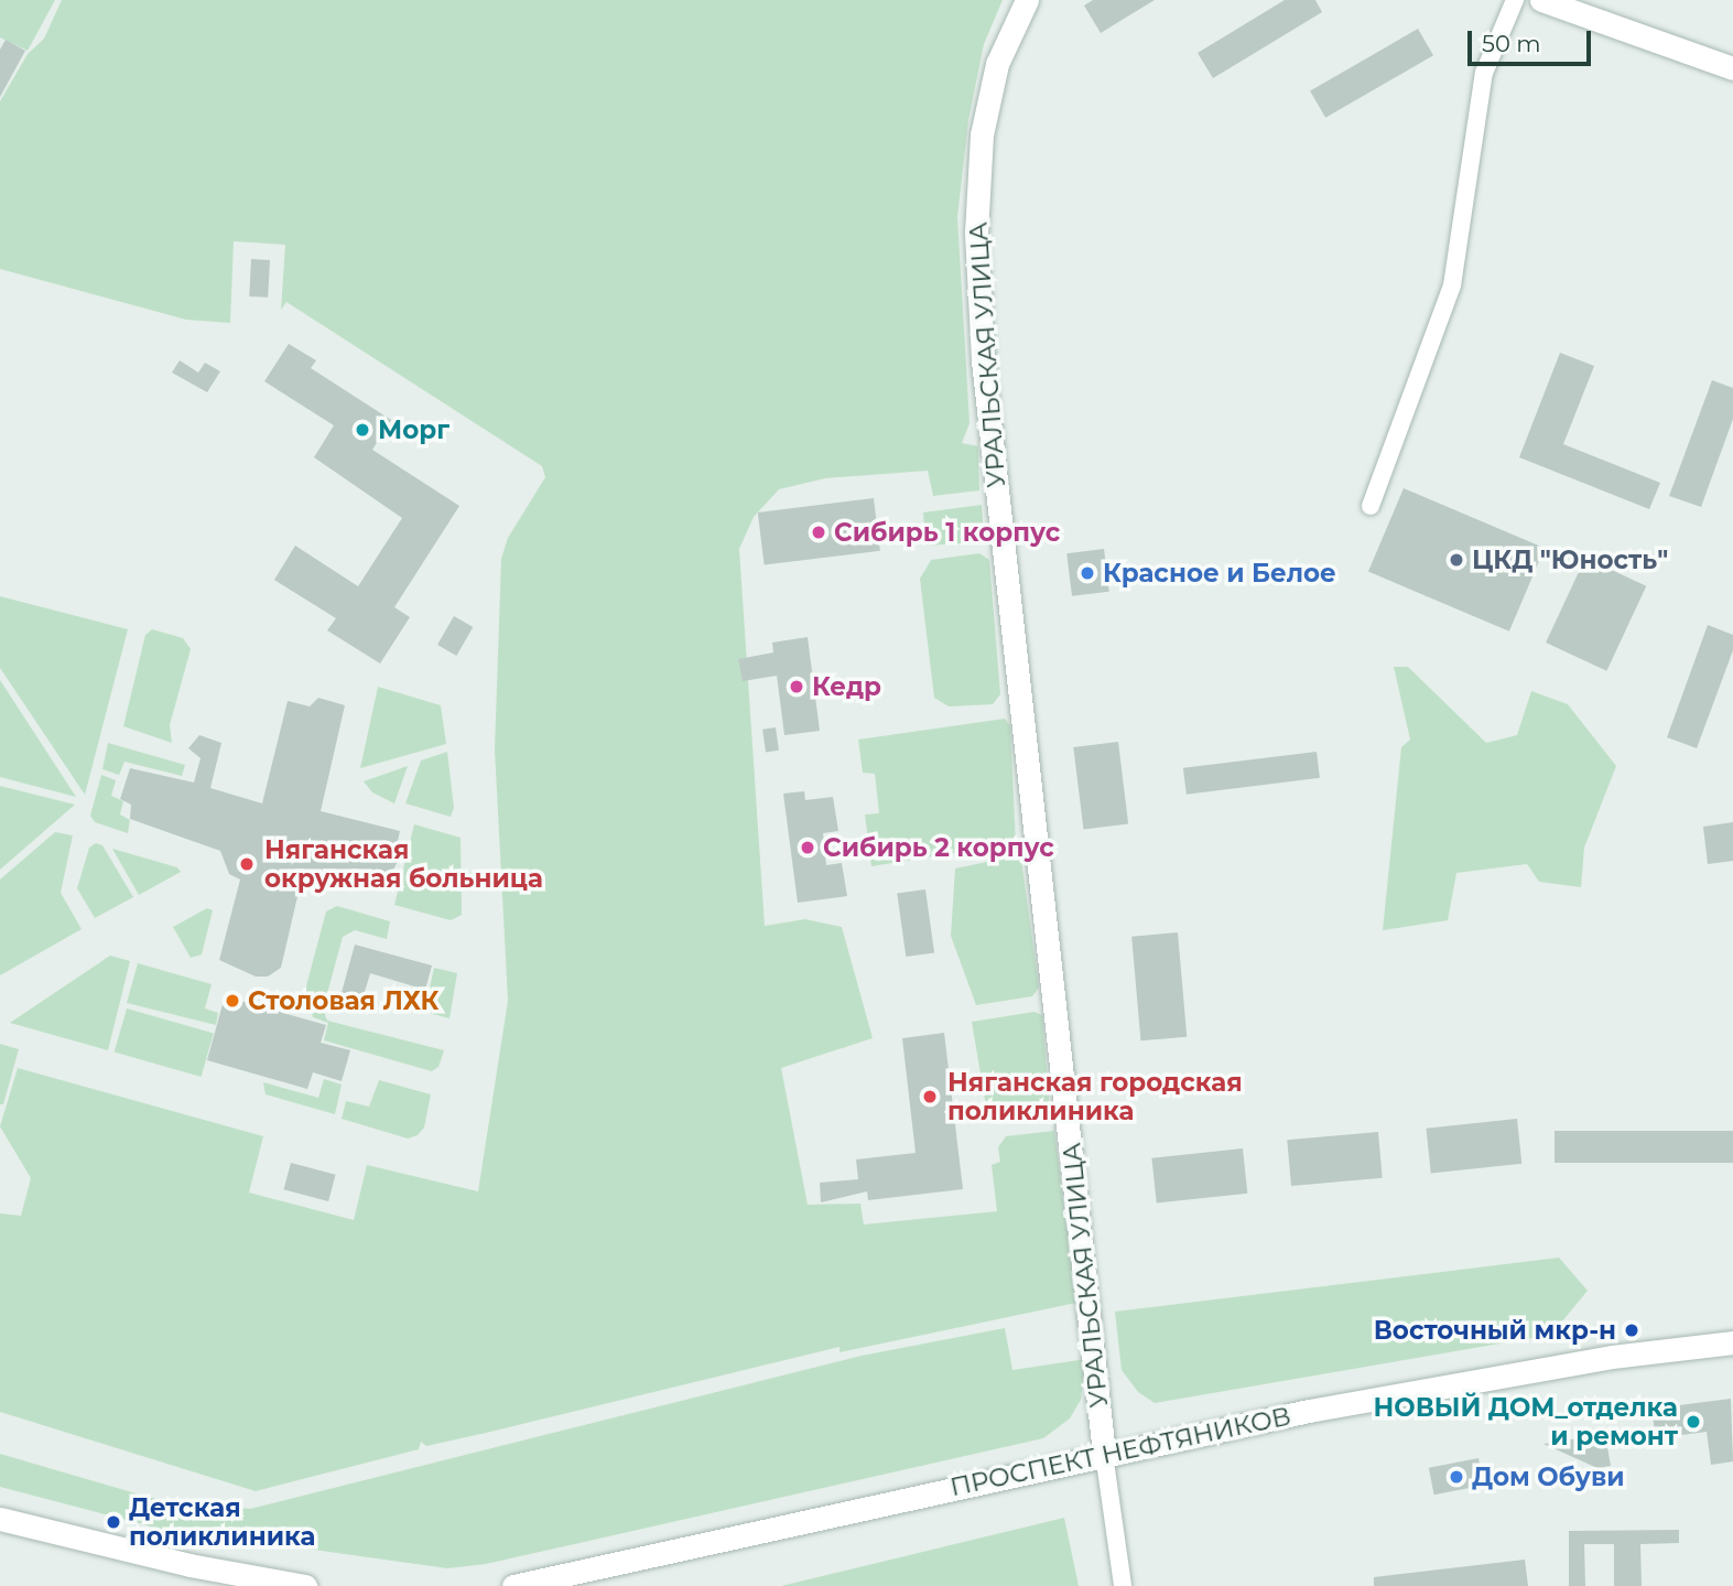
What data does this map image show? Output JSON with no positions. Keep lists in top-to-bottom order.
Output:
{
  "streets": {
    "street": ["УРАЛЬСКАЯ УЛИЦА", "ПРОСПЕКТ НЕФТЯНИКОВ"]
  },
  "crossings": [
    ["УРАЛЬСКАЯ УЛИЦА", "ПРОСПЕКТ НЕФТЯНИКОВ"]
  ],
  "places": [
    "Морг",
    "Сибирь 1 корпус",
    "ЦКД \"Юность\"",
    "Красное и Белое",
    "Кедр",
    "Сибирь 2 корпус",
    "Няганская окружная больница",
    "Столовая ЛХК",
    "Няганская городская поликлиника",
    "Восточный мкр-н",
    "НОВЫЙ ДОМ_отделка и ремонт",
    "Дом Обуви",
    "Детская поликлиника"
  ],
  "scale_bar": "50 m"
}
